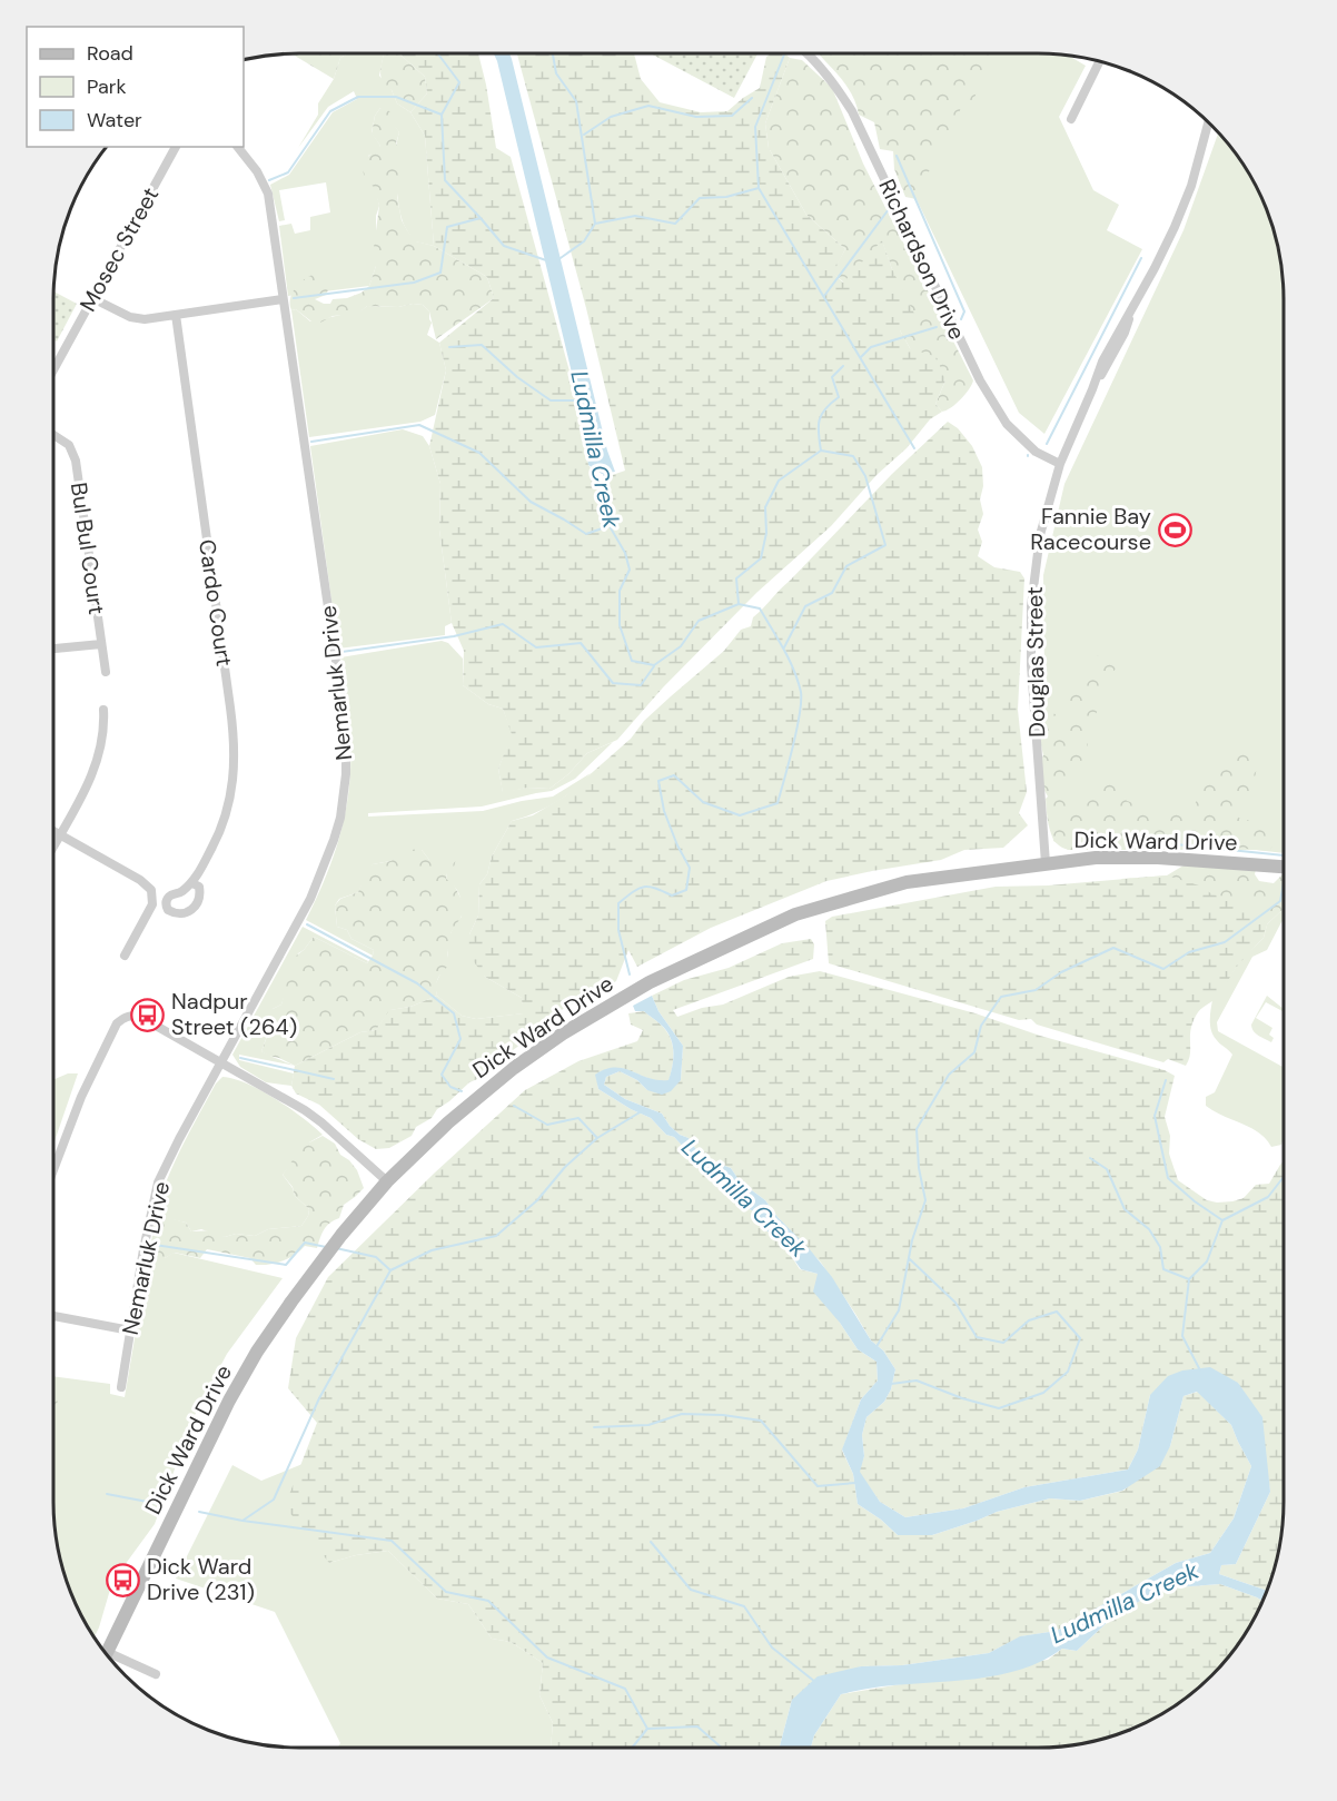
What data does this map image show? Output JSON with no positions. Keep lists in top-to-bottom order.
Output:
{
  "streets": {
    "street": [
      "Mosec Street",
      "Richardson Drive",
      "Bul Bul Court",
      "Cardo Court",
      "Douglas Street",
      "Nemarluk Drive",
      "Dick Ward Drive"
    ]
  },
  "crossings": [
    ["Richardson Drive", "Douglas Street"],
    ["Douglas Street", "Dick Ward Drive"]
  ],
  "water": ["Ludmilla Creek"],
  "places": {
    "sports": ["Fannie Bay Racecourse"],
    "bus stop": ["Nadpur Street (264)", "Dick Ward Drive (231)"]
  },
  "legend": ["Road", "Park", "Water"]
}
